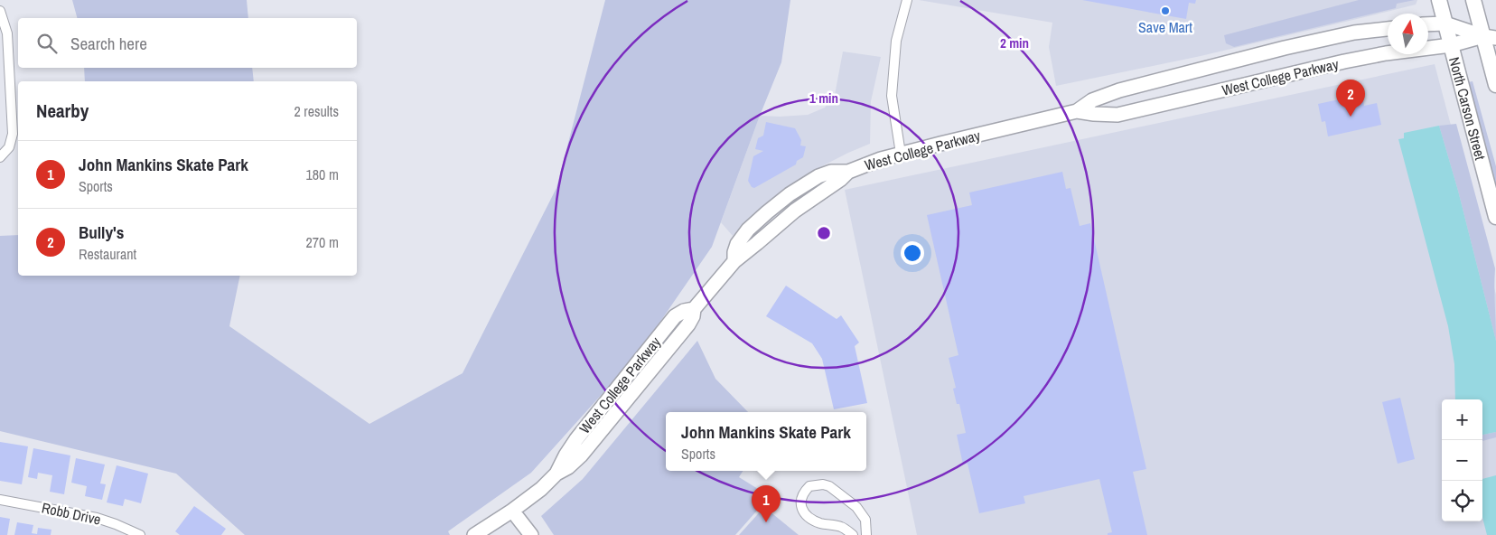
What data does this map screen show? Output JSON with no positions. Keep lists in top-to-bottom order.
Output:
{
  "streets": {
    "main road": ["North Carson Street"],
    "street": ["West College Parkway", "Robb Drive"]
  },
  "crossings": [
    ["West College Parkway", "North Carson Street"]
  ],
  "places": ["Save Mart"],
  "north": "top",
  "page": {
    "search": "Search here",
    "pins": ["2", "1"],
    "heading": ["Nearby", "2 results"],
    "list": [
      {
        "mark": "1",
        "name": "John Mankins Skate Park",
        "note": "Sports",
        "value": "180 m"
      },
      {
        "mark": "2",
        "name": "Bully's",
        "note": "Restaurant",
        "value": "270 m"
      }
    ],
    "map_buttons": ["+", "−"],
    "popup": ["John Mankins Skate Park", "Sports"]
  },
  "rings": ["2 min", "1 min"]
}
